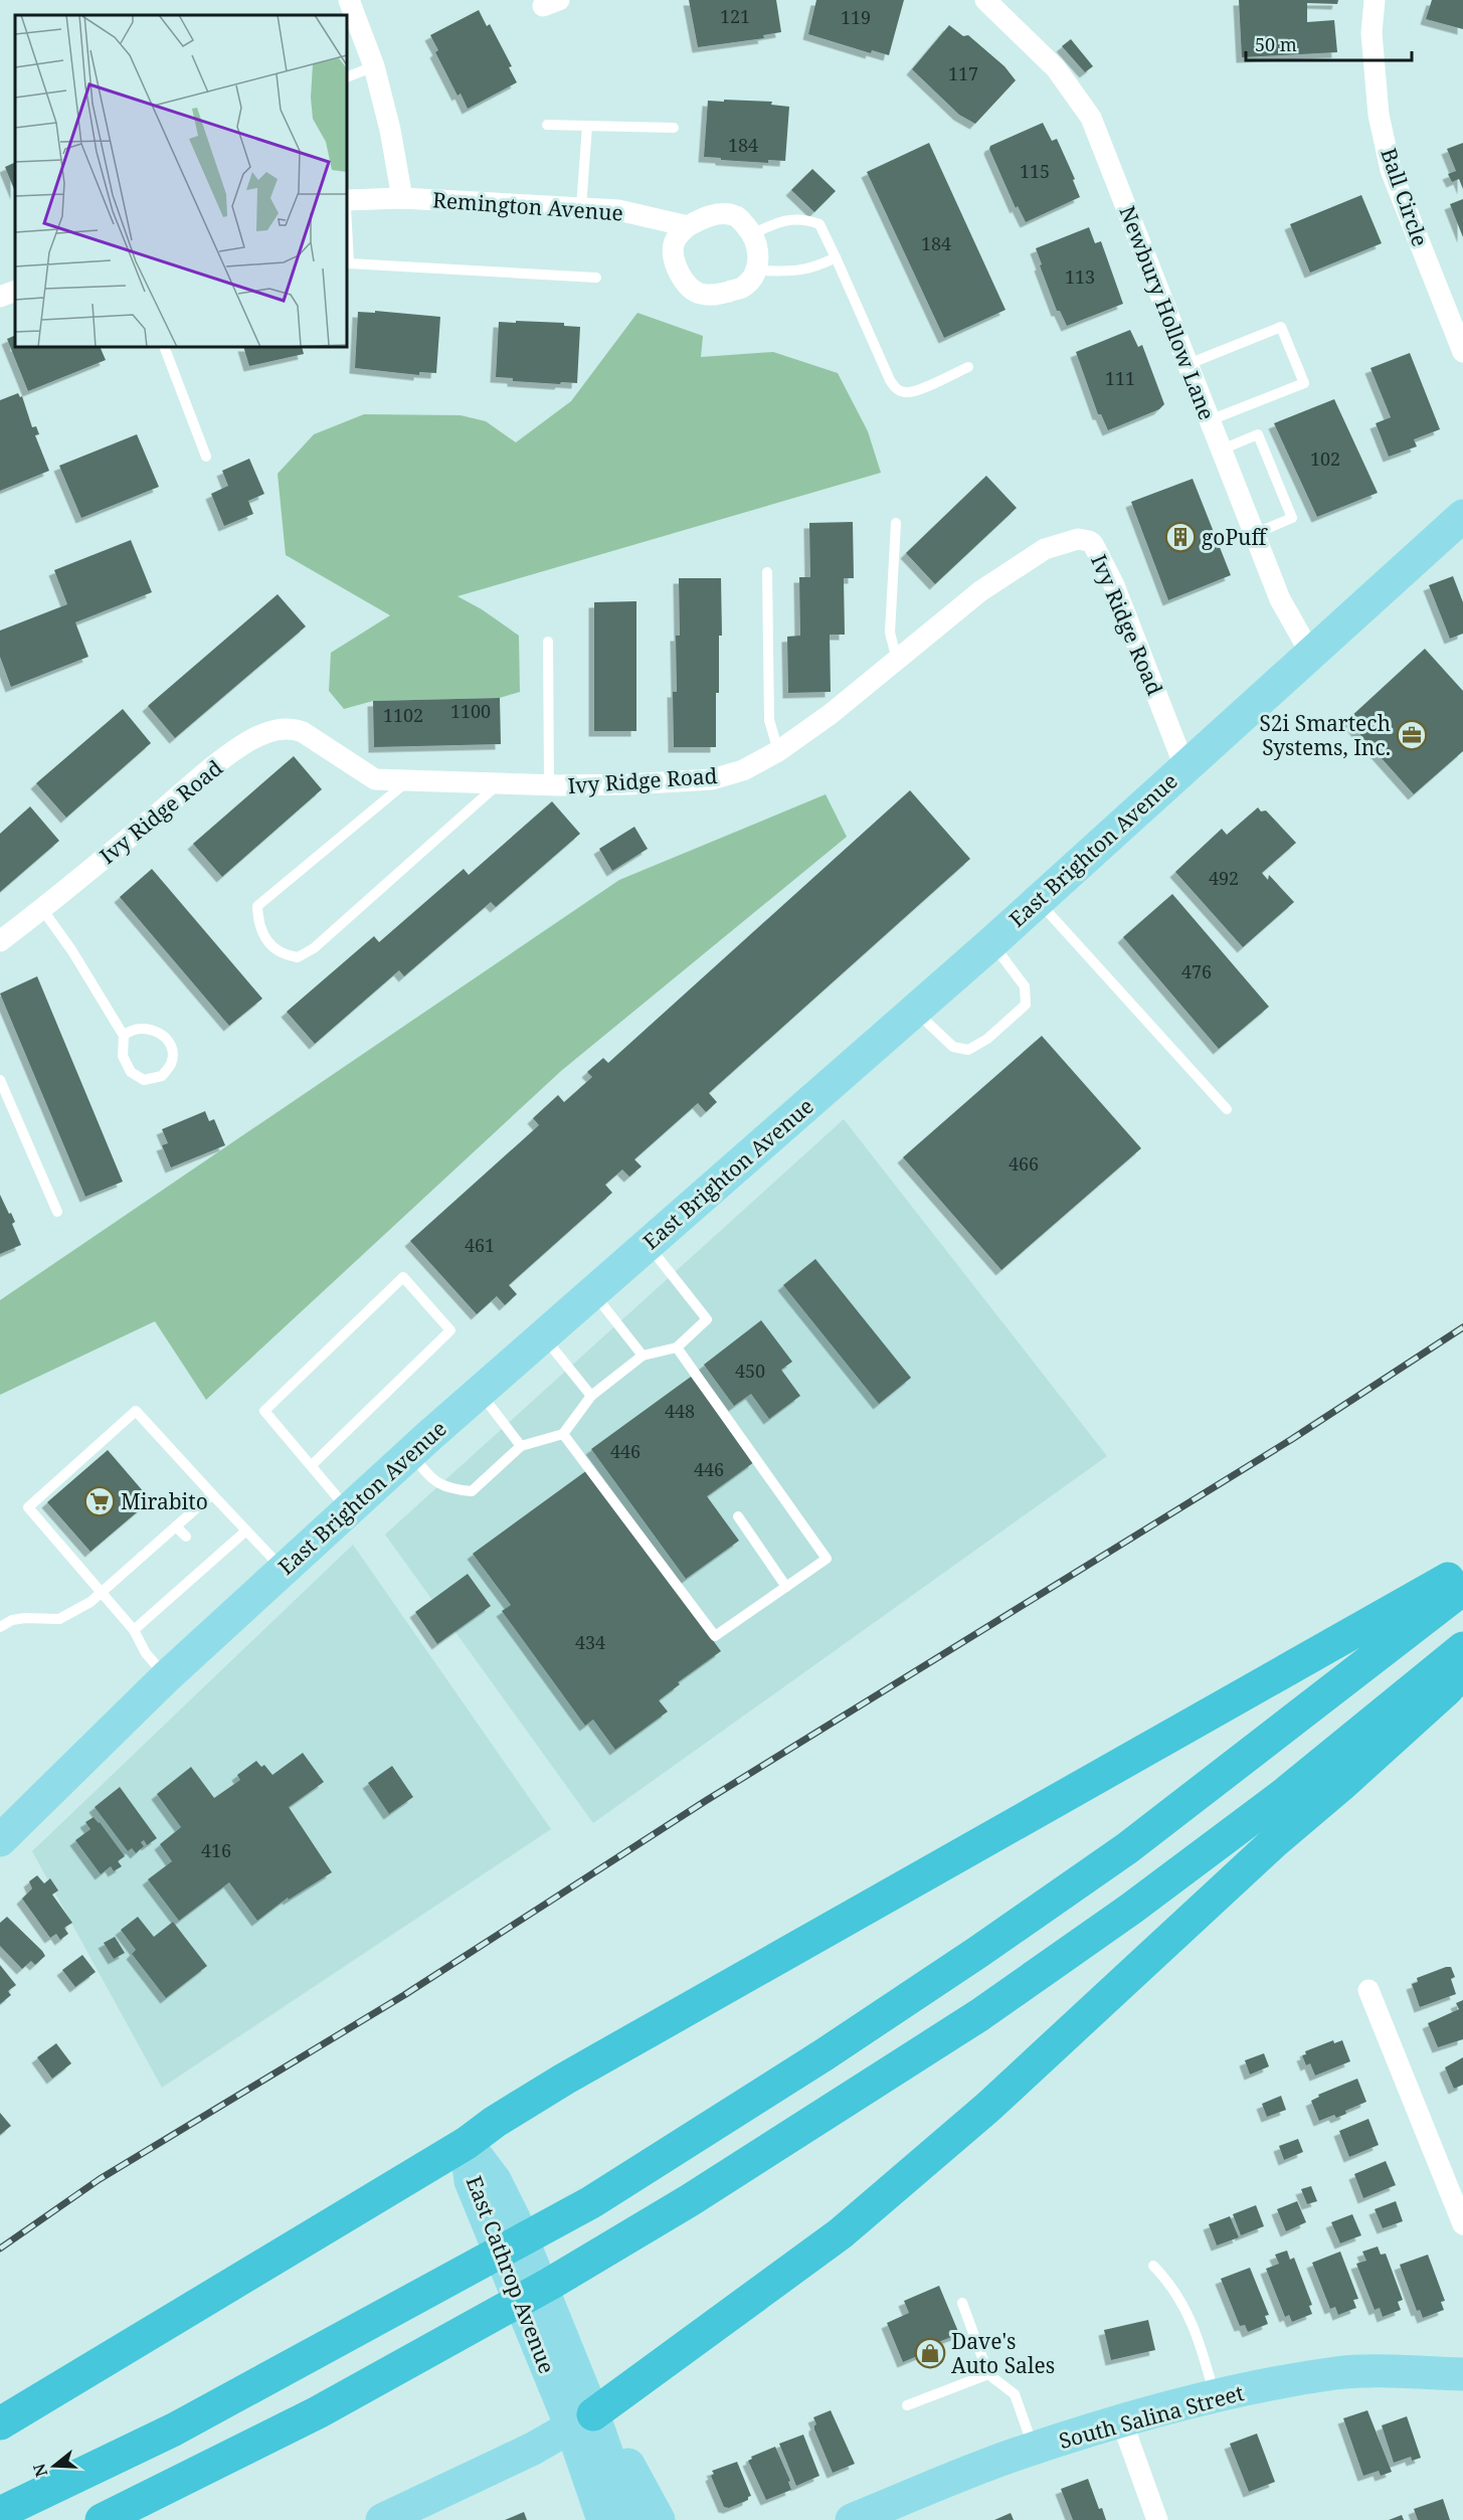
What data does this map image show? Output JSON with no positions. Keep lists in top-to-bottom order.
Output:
{
  "streets": {
    "main road": ["East Brighton Avenue", "East Cathrop Avenue", "South Salina Street"],
    "street": [
      "Ball Circle",
      "Remington Avenue",
      "Newbury Hollow Lane",
      "Ivy Ridge Road"
    ]
  },
  "crossings": [
    ["Newbury Hollow Lane", "East Brighton Avenue"],
    ["Ivy Ridge Road", "East Brighton Avenue"]
  ],
  "places": {
    "building": ["goPuff"],
    "office": ["S2i Smartech Systems, Inc."],
    "supermarket": ["Mirabito"],
    "shop": ["Dave's Auto Sales"]
  },
  "house_numbers": [
    "121",
    "119",
    "117",
    "184",
    "115",
    "184",
    "113",
    "111",
    "102",
    "1100",
    "1102",
    "492",
    "476",
    "466",
    "461",
    "450",
    "448",
    "446",
    "446",
    "434",
    "416"
  ],
  "scale_bar": "50 m",
  "north": "left"
}
